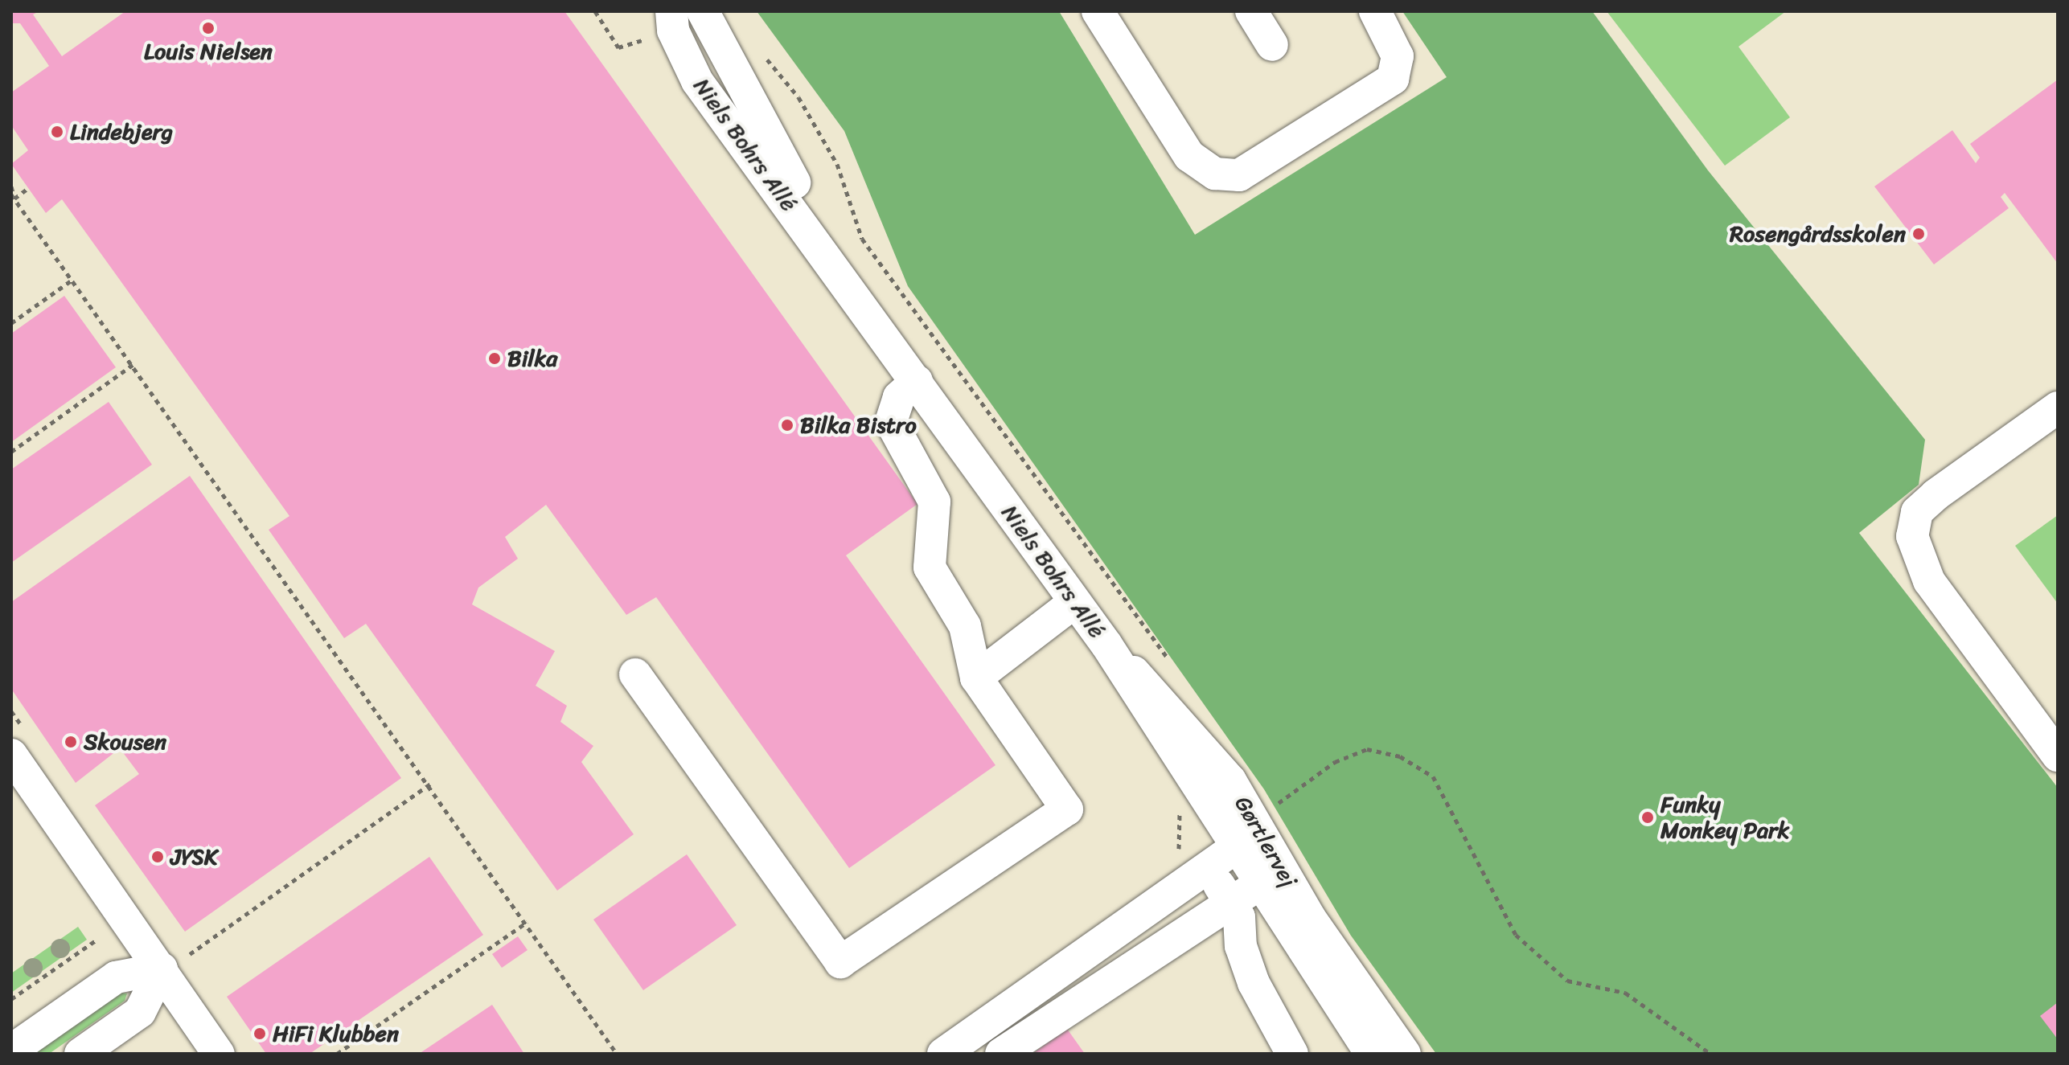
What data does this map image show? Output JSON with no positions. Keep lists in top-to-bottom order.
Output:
{
  "streets": {
    "street": ["Niels Bohrs Allé", "Gørtlervej"]
  },
  "crossings": [
    ["Niels Bohrs Allé", "Gørtlervej"]
  ],
  "places": [
    "Louis Nielsen",
    "Lindebjerg",
    "Rosengårdsskolen",
    "Bilka",
    "Bilka Bistro",
    "Skousen",
    "Funky Monkey Park",
    "JYSK",
    "HiFi Klubben"
  ]
}
